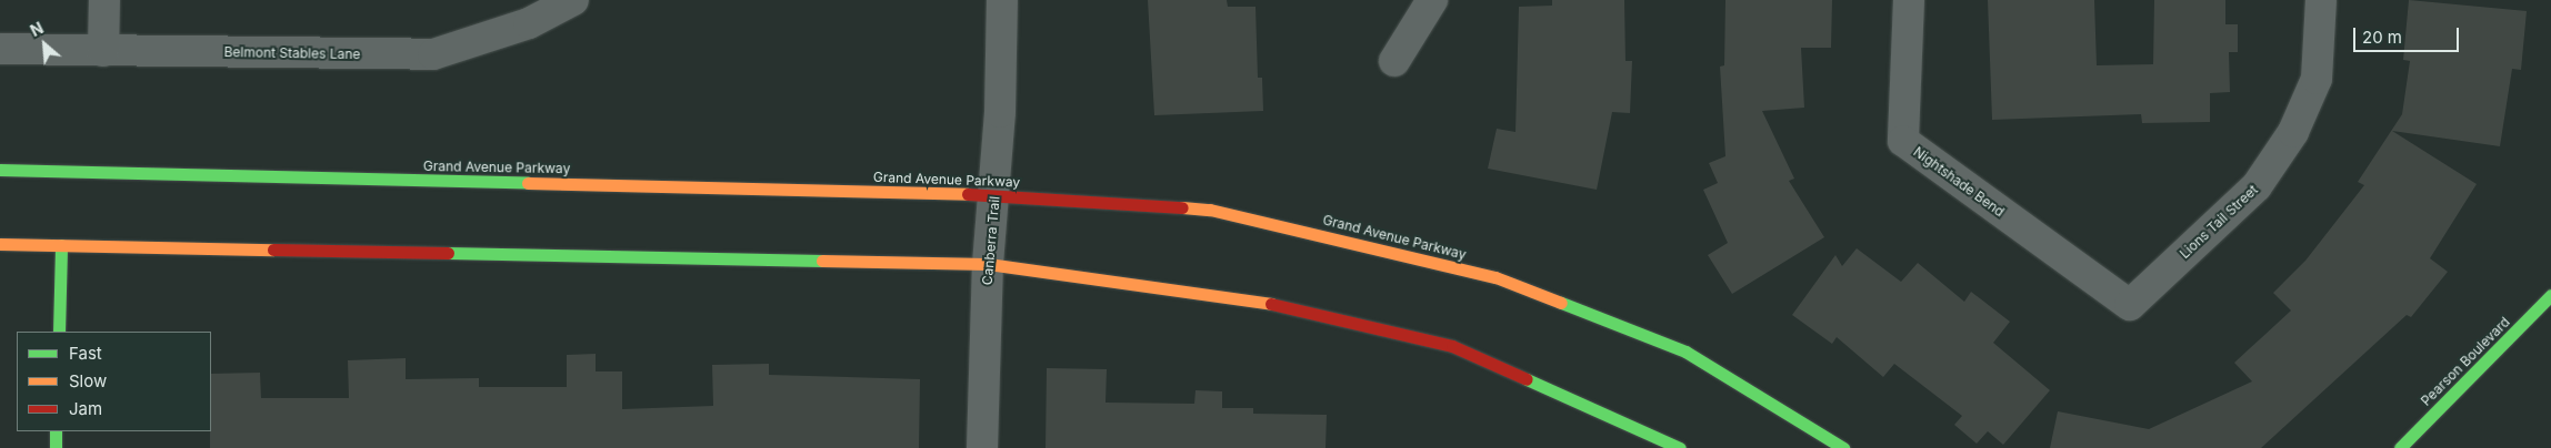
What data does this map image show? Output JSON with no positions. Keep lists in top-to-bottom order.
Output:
{
  "streets": {
    "street": [
      "Belmont Stables Lane",
      "Grand Avenue Parkway",
      "Nightshade Bend",
      "Lions Tail Street",
      "Canberra Trail",
      "Pearson Boulevard"
    ]
  },
  "crossings": [
    ["Grand Avenue Parkway", "Canberra Trail"],
    ["Nightshade Bend", "Lions Tail Street"]
  ],
  "legend": ["Fast", "Slow", "Jam"],
  "scale_bar": "20 m",
  "north": "top left"
}
